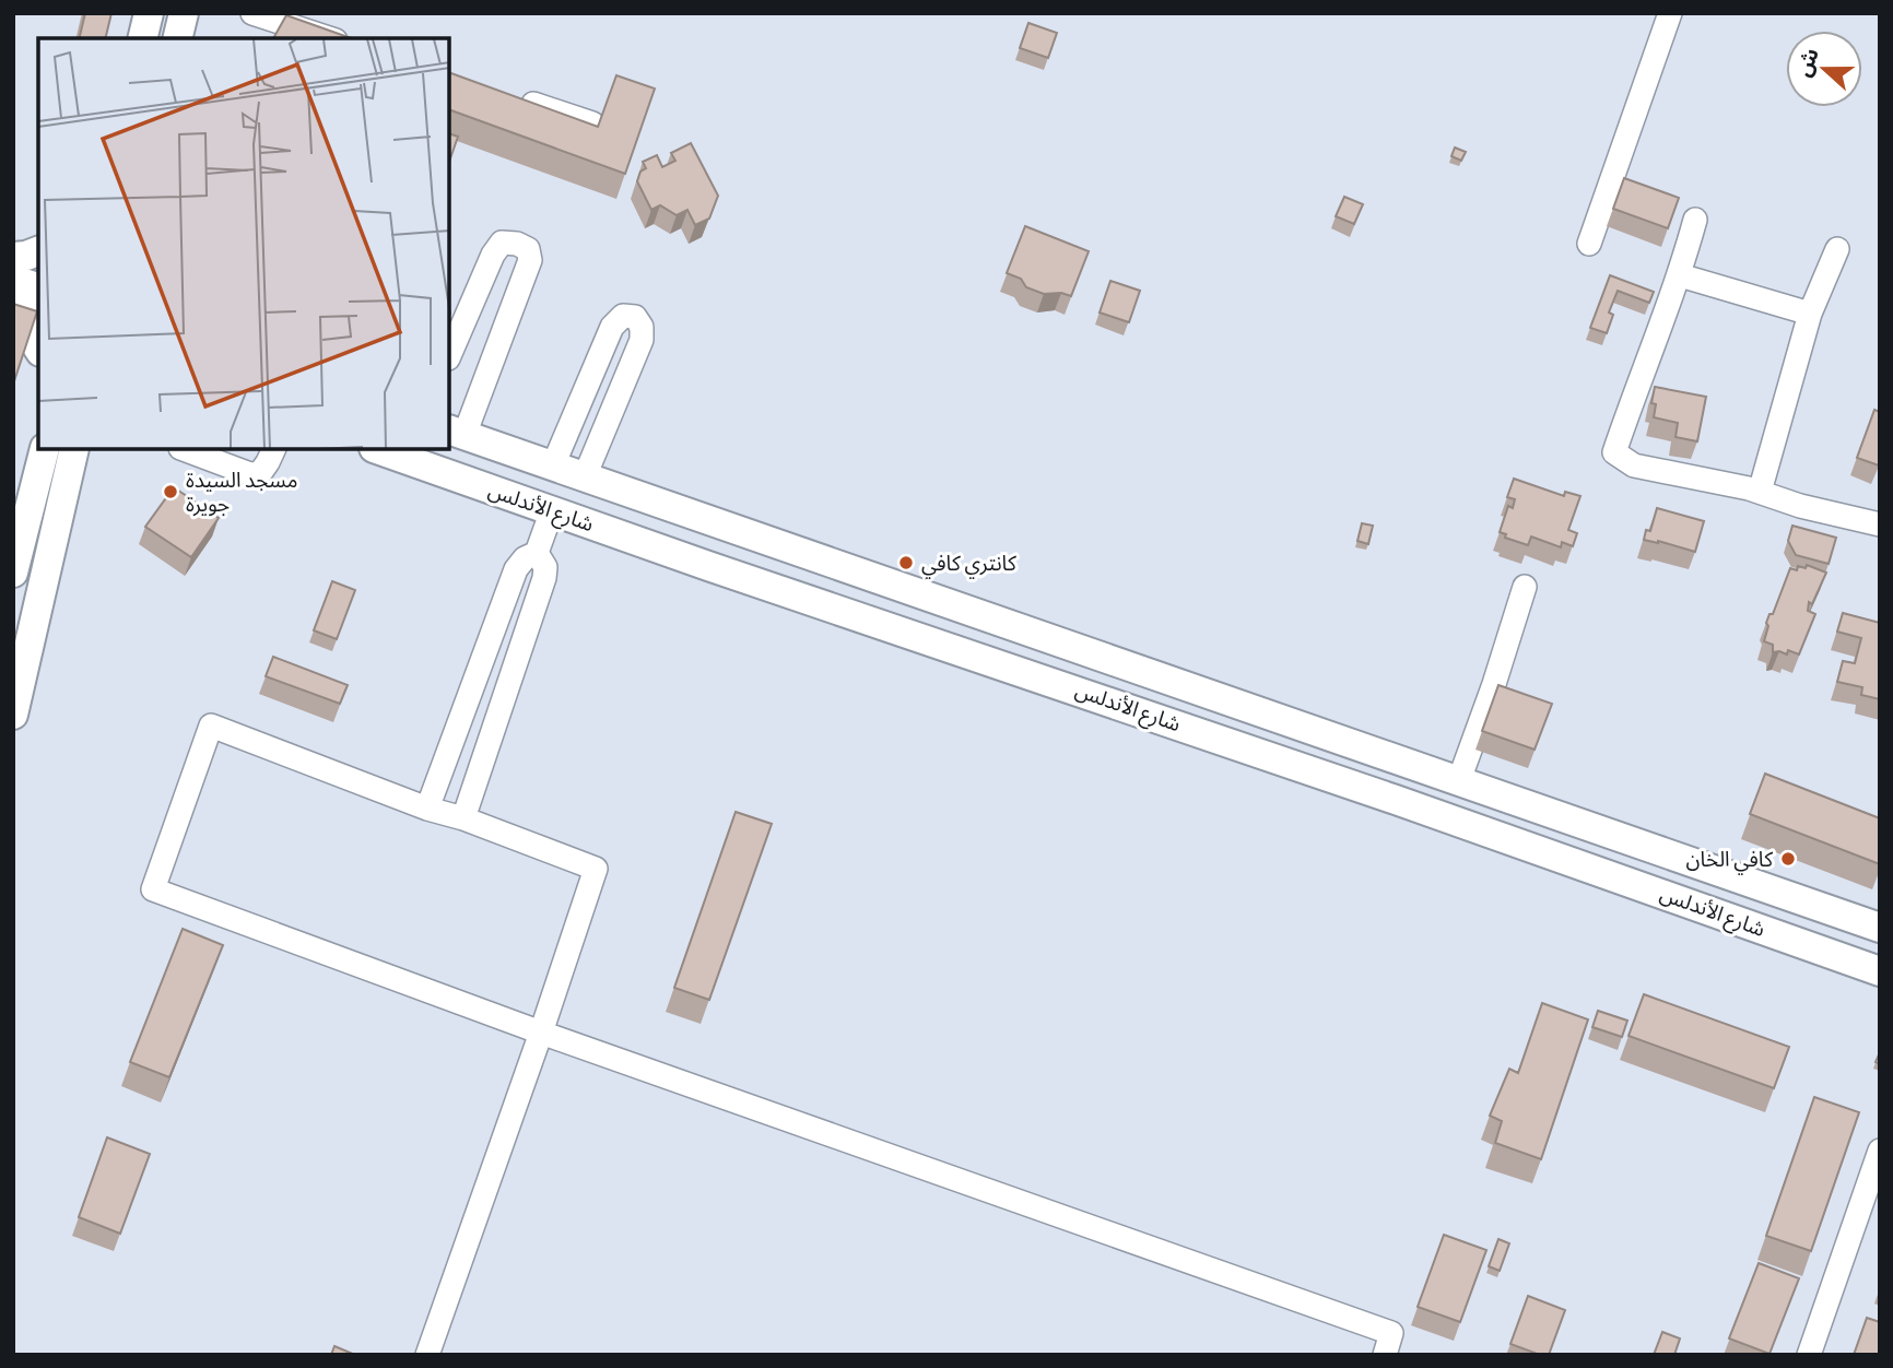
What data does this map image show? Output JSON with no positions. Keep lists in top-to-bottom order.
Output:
{
  "streets": {
    "main road": ["شارع الأندلس"]
  },
  "places": ["مسجد السيدة جويرة", "كانتري كافي", "كافي الخان"],
  "north": "left"
}
